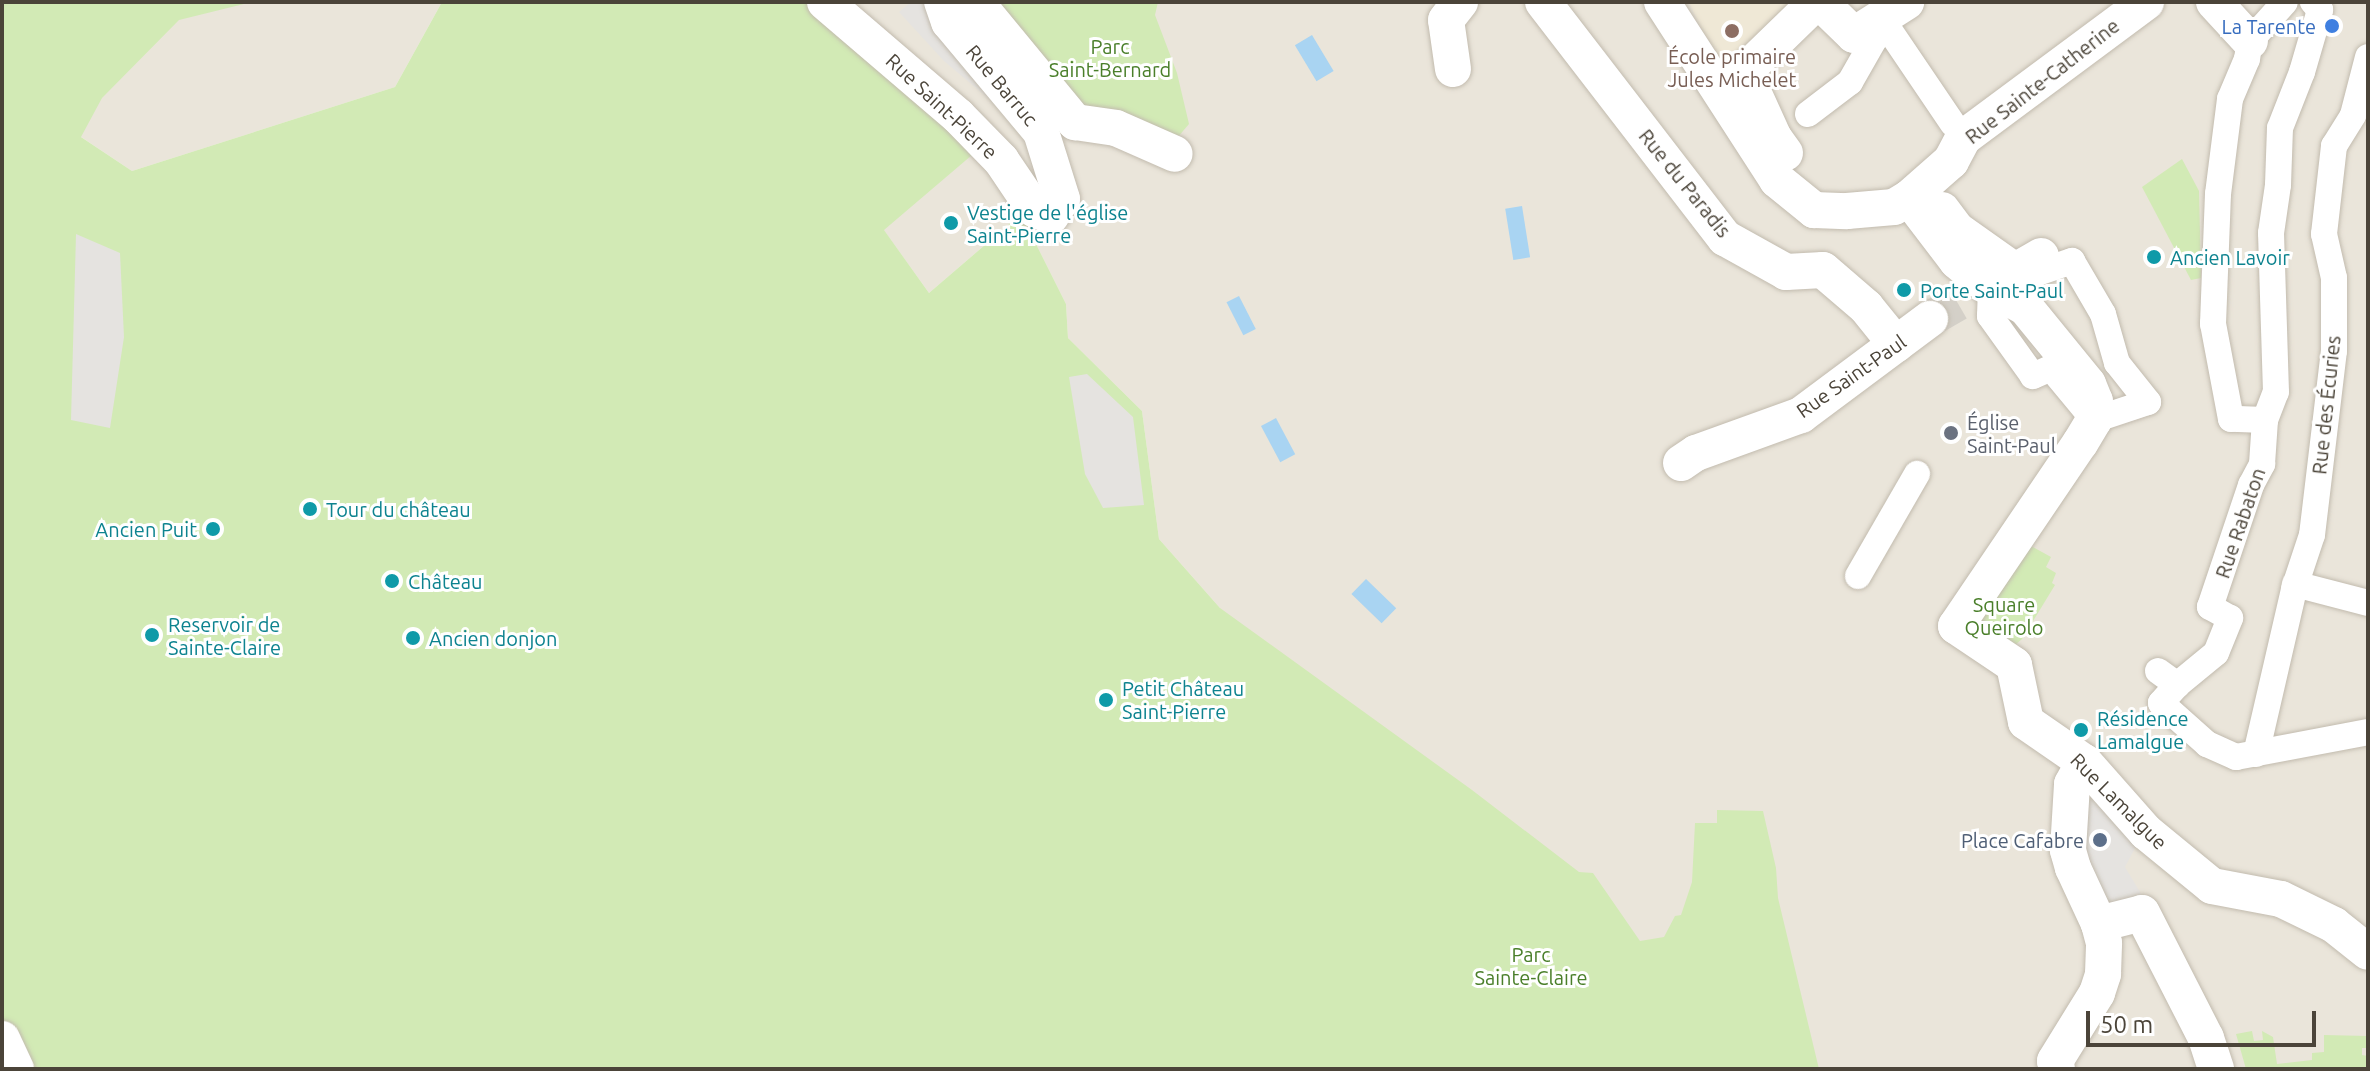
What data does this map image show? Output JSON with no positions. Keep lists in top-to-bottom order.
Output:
{
  "streets": {
    "street": [
      "Rue Sainte-Catherine",
      "Rue Barruc",
      "Rue Saint-Pierre",
      "Rue du Paradis",
      "Rue Saint-Paul",
      "Rue des Écuries",
      "Rue Rabaton",
      "Rue Lamalgue"
    ]
  },
  "crossings": [
    ["Rue Barruc", "Rue Saint-Pierre"],
    ["Rue du Paradis", "Rue Saint-Paul"],
    ["Rue des Écuries", "Rue Rabaton"]
  ],
  "parks": ["Parc Saint-Bernard", "Square Queirolo", "Parc Sainte-Claire"],
  "places": [
    "La Tarente",
    "École primaire Jules Michelet",
    "Vestige de l'église Saint-Pierre",
    "Ancien Lavoir",
    "Porte Saint-Paul",
    "Église Saint-Paul",
    "Tour du château",
    "Ancien Puit",
    "Château",
    "Reservoir de Sainte-Claire",
    "Ancien donjon",
    "Petit Château Saint-Pierre",
    "Résidence Lamalgue",
    "Place Cafabre"
  ],
  "scale_bar": "50 m"
}
